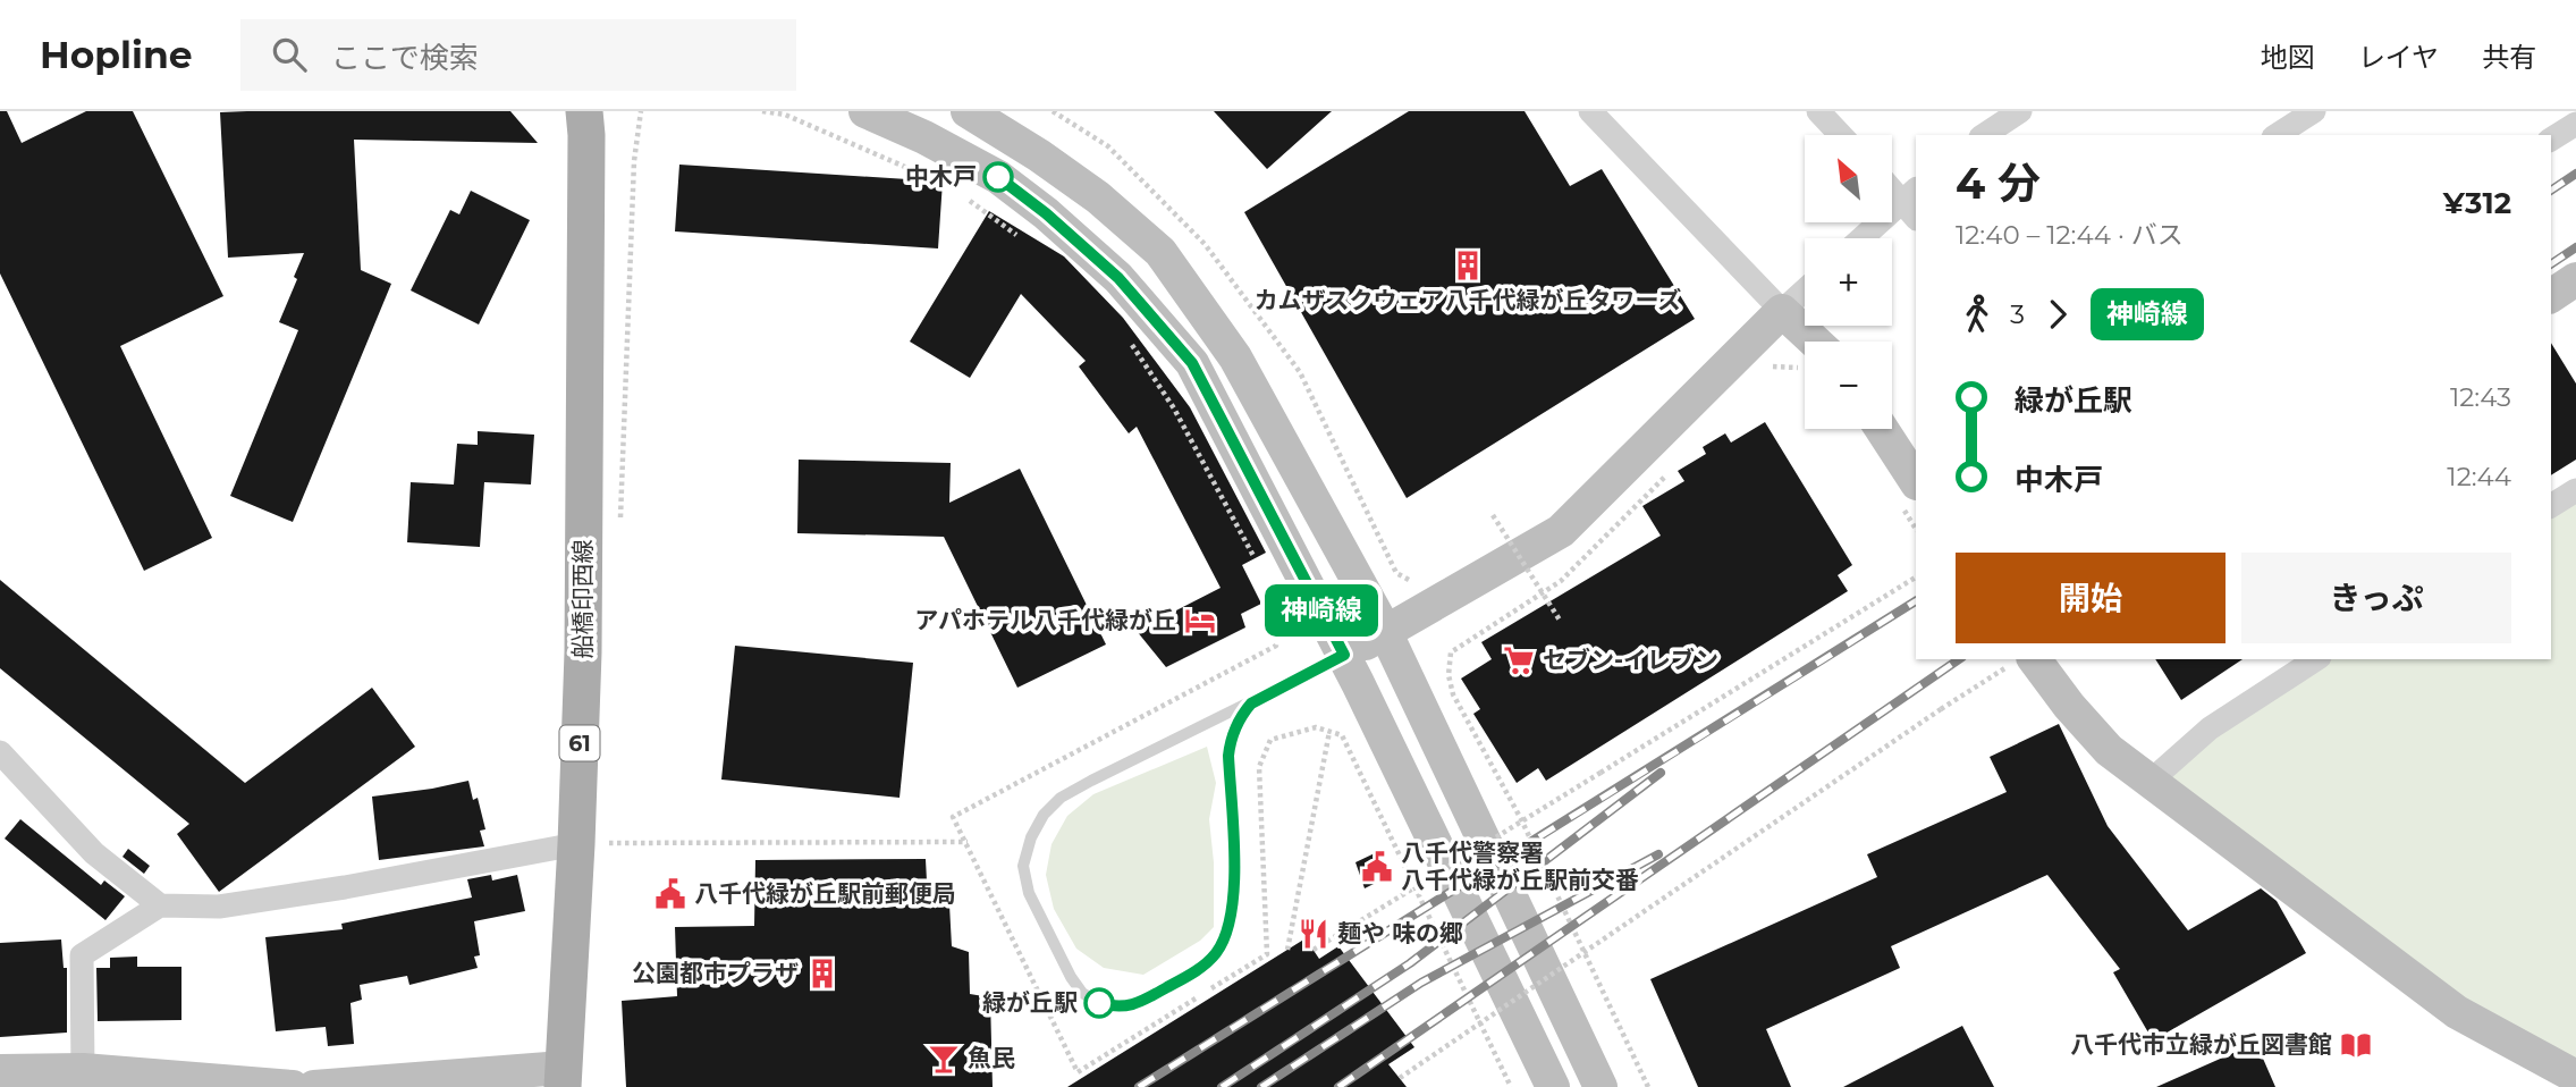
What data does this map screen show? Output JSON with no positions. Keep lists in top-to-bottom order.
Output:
{
  "streets": {
    "main road": ["船橋印西線", "61"]
  },
  "places": {
    "other": ["中木戸", "緑が丘駅"],
    "building": ["カムザスクウェア八千代緑が丘タワーズ", "公園都市プラザ"],
    "hotel": ["アパホテル八千代緑が丘"],
    "supermarket": ["セブン-イレブン"],
    "public building": ["八千代警察署 八千代緑が丘駅前交番", "八千代緑が丘駅前郵便局"],
    "restaurant": ["麺や 味の郷"],
    "library": ["八千代市立緑が丘図書館"],
    "bar": ["魚民"]
  },
  "lines": ["bus line 神崎線"],
  "north": "top left",
  "page": {
    "header": "Hopline",
    "search": "ここで検索",
    "nav": ["地図", "レイヤ", "共有"],
    "on_map": "神崎線",
    "map_buttons": ["+", "−"],
    "heading": ["4 分", "12:40 – 12:44 · バス", "¥312"],
    "legs": ["3", "神崎線"],
    "list": [
      {
        "name": "緑が丘駅",
        "value": "12:43"
      },
      {
        "name": "中木戸",
        "value": "12:44"
      }
    ],
    "buttons": ["開始", "きっぷ"]
  }
}
